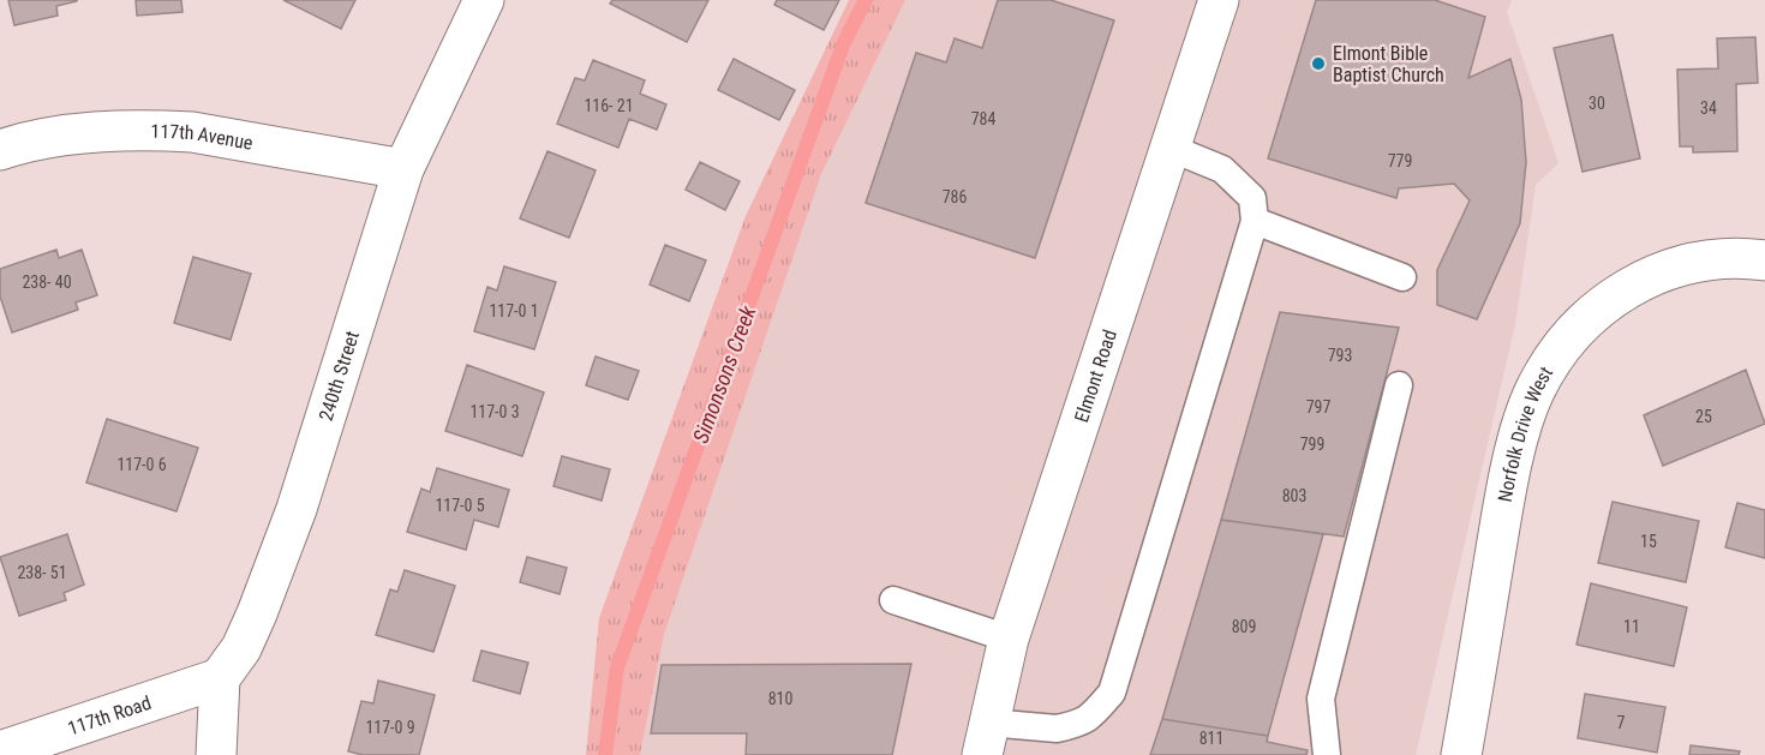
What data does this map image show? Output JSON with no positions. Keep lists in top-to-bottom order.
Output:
{
  "streets": {
    "street": [
      "117th Avenue",
      "240th Street",
      "Elmont Road",
      "Norfolk Drive West",
      "117th Road"
    ]
  },
  "crossings": [
    ["117th Avenue", "240th Street"],
    ["240th Street", "117th Road"]
  ],
  "water": ["Simonsons Creek"],
  "places": ["Elmont Bible Baptist Church"],
  "house_numbers": [
    "30",
    "116- 21",
    "34",
    "784",
    "779",
    "786",
    "238- 40",
    "117-0 1",
    "793",
    "797",
    "117-0 3",
    "25",
    "799",
    "117-0 6",
    "803",
    "117-0 5",
    "15",
    "238- 51",
    "809",
    "11",
    "810",
    "7",
    "117-0 9",
    "811"
  ]
}
